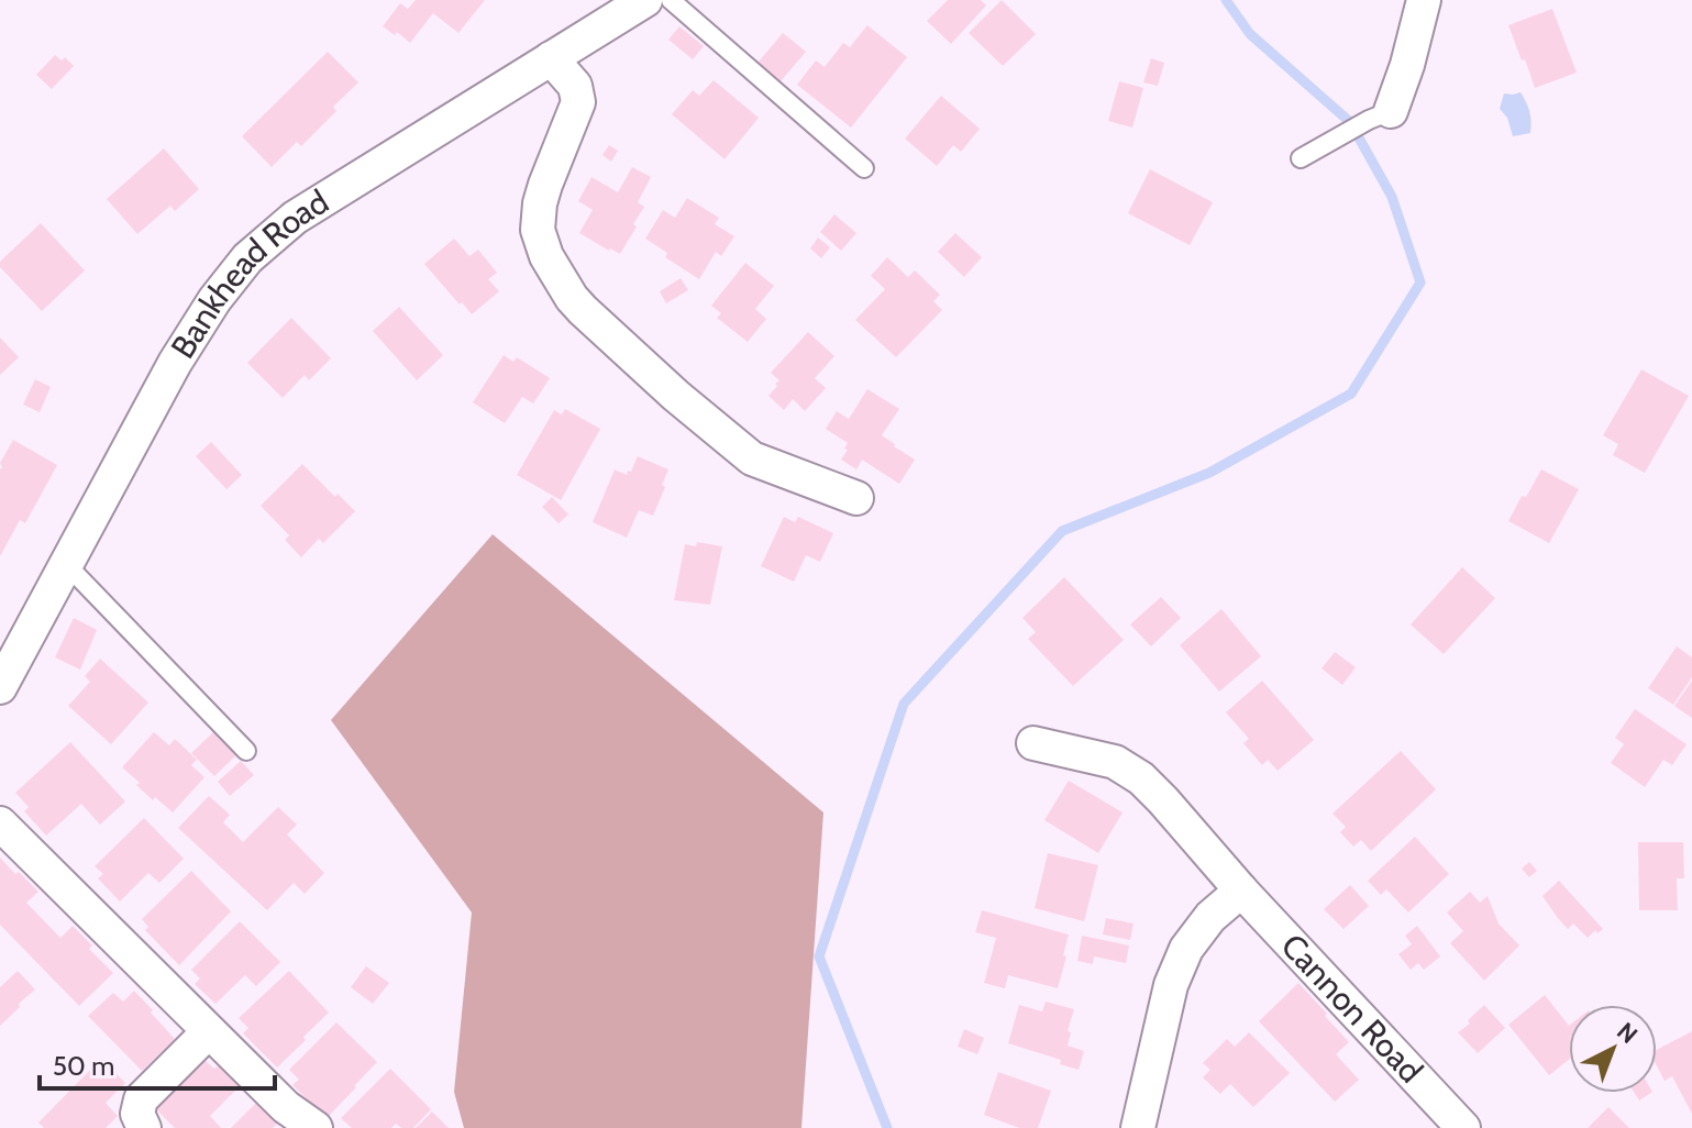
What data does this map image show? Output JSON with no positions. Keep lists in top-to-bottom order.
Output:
{
  "streets": {
    "street": ["Bankhead Road", "Cannon Road"]
  },
  "scale_bar": "50 m",
  "north": "top right"
}
